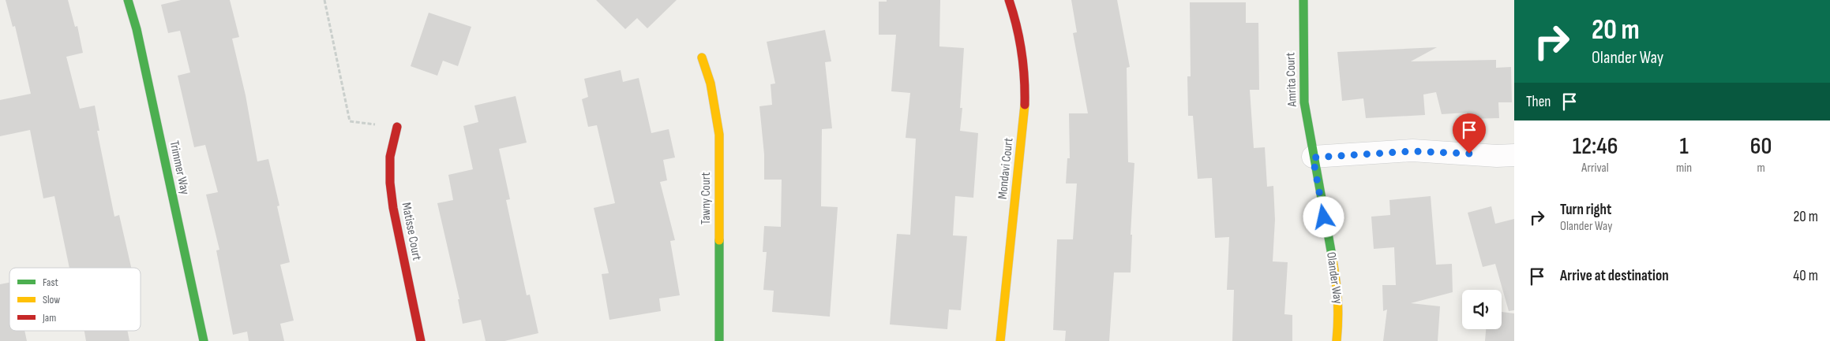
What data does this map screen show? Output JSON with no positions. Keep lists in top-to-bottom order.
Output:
{
  "streets": {
    "street": [
      "Amrita Court",
      "Trimmer Way",
      "Mondavi Court",
      "Tawny Court",
      "Matisse Court",
      "Olander Way"
    ]
  },
  "crossings": [
    ["Amrita Court", "Olander Way"]
  ],
  "legend": ["Fast", "Slow", "Jam"],
  "page": {
    "turn": ["20 m", "Olander Way"],
    "then": "Then",
    "eta": [
      "12:46",
      "Arrival",
      "1",
      "min",
      "60",
      "m"
    ],
    "list": [
      {
        "name": "Turn right",
        "note": "Olander Way",
        "value": "20 m"
      },
      {
        "name": "Arrive at destination",
        "value": "40 m"
      }
    ]
  }
}
